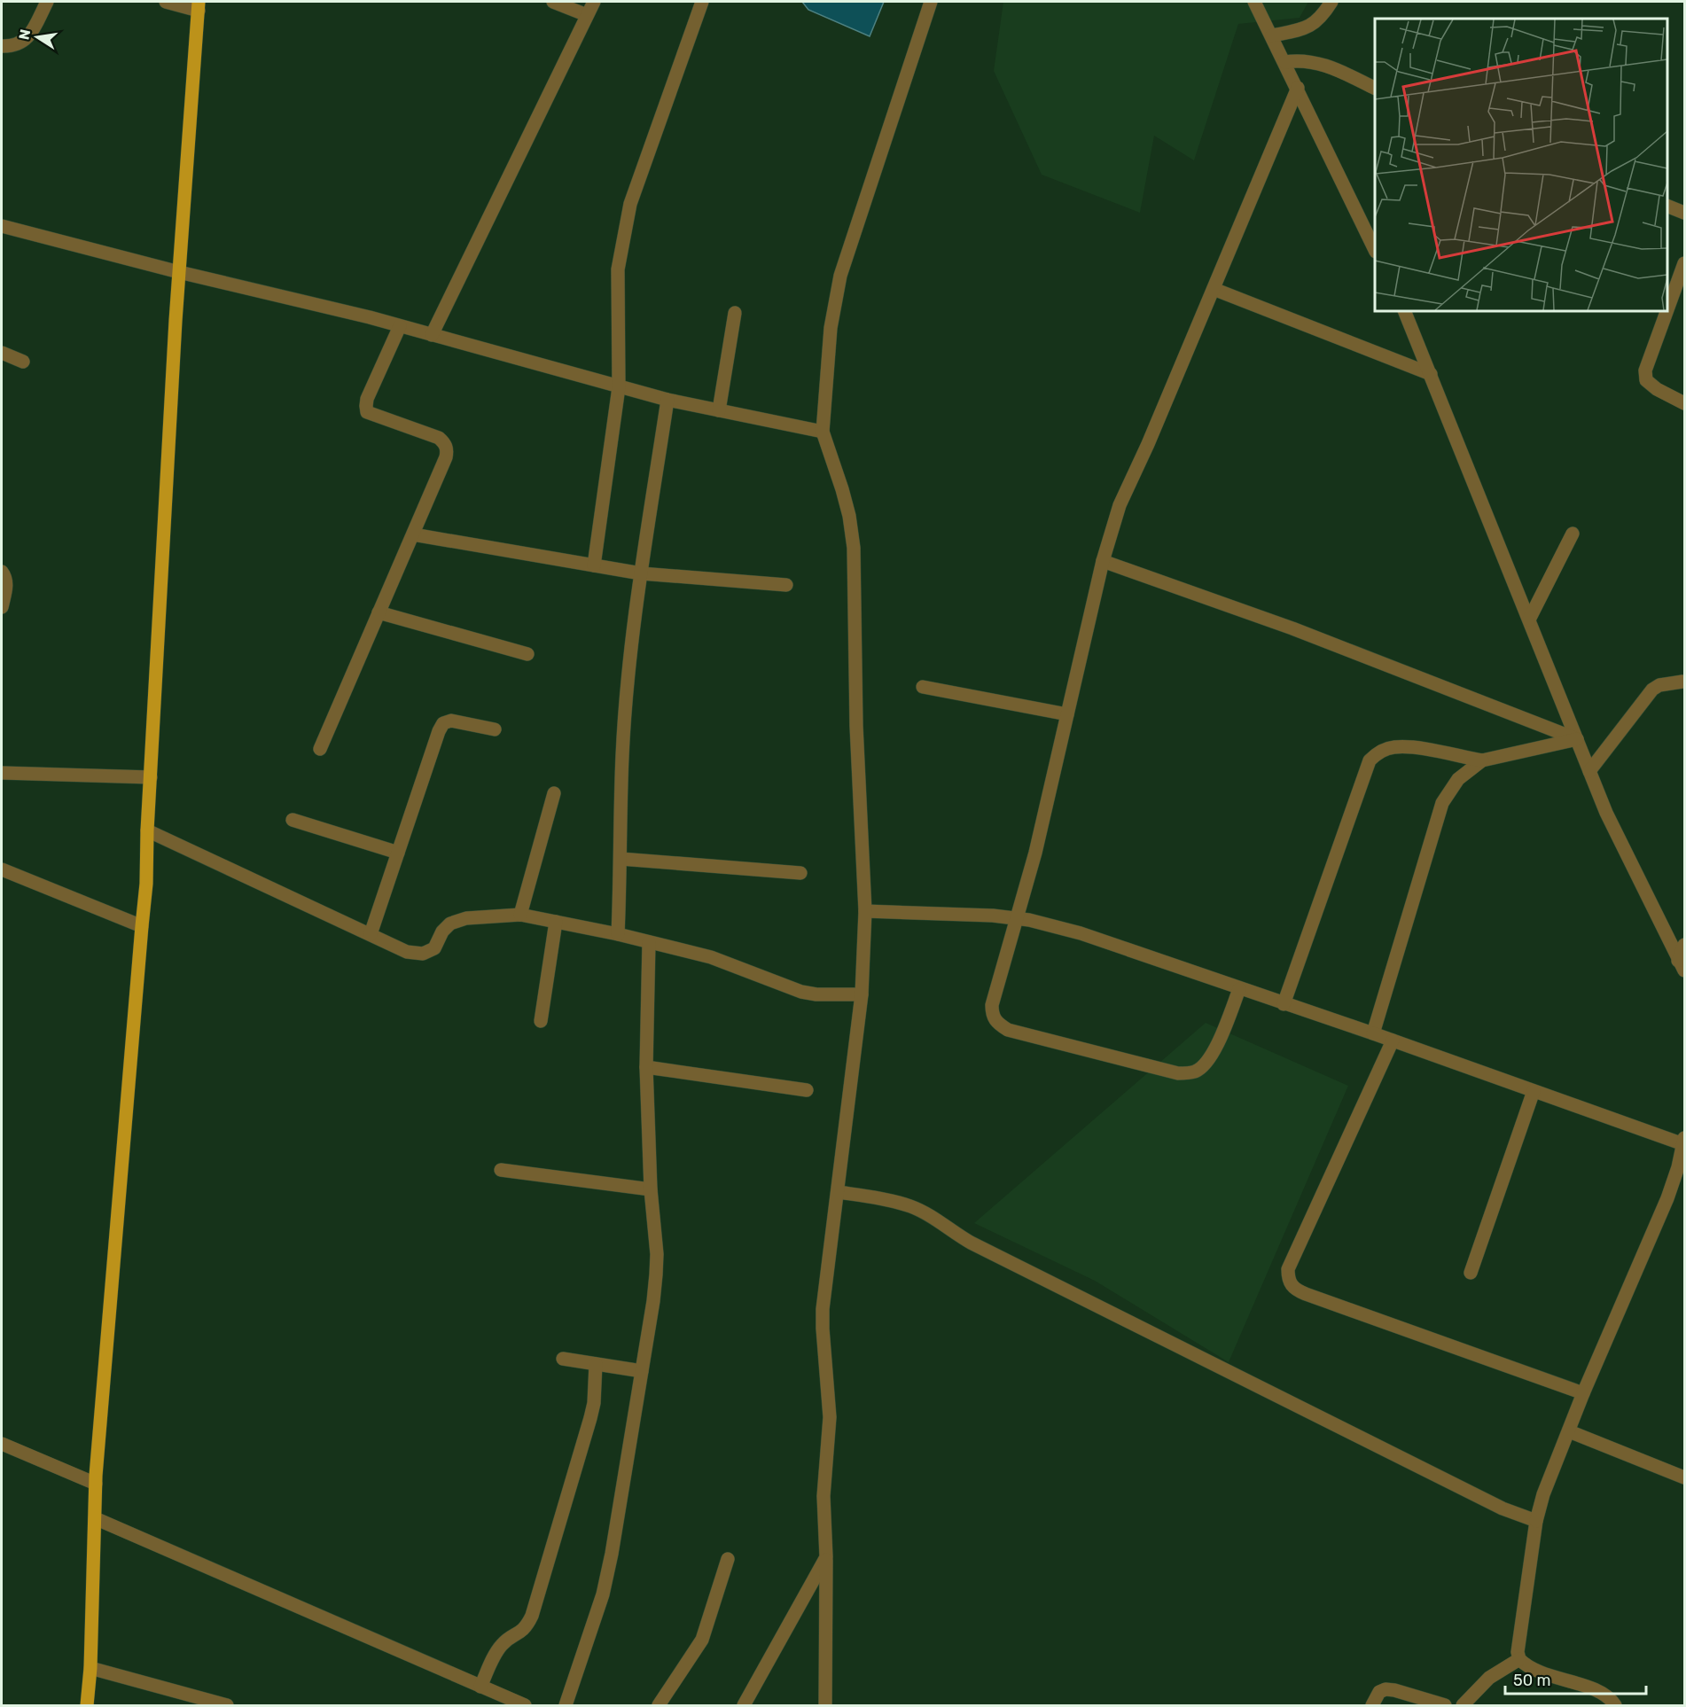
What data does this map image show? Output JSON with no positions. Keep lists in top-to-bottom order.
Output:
{
  "scale_bar": "50 m",
  "north": "left"
}
